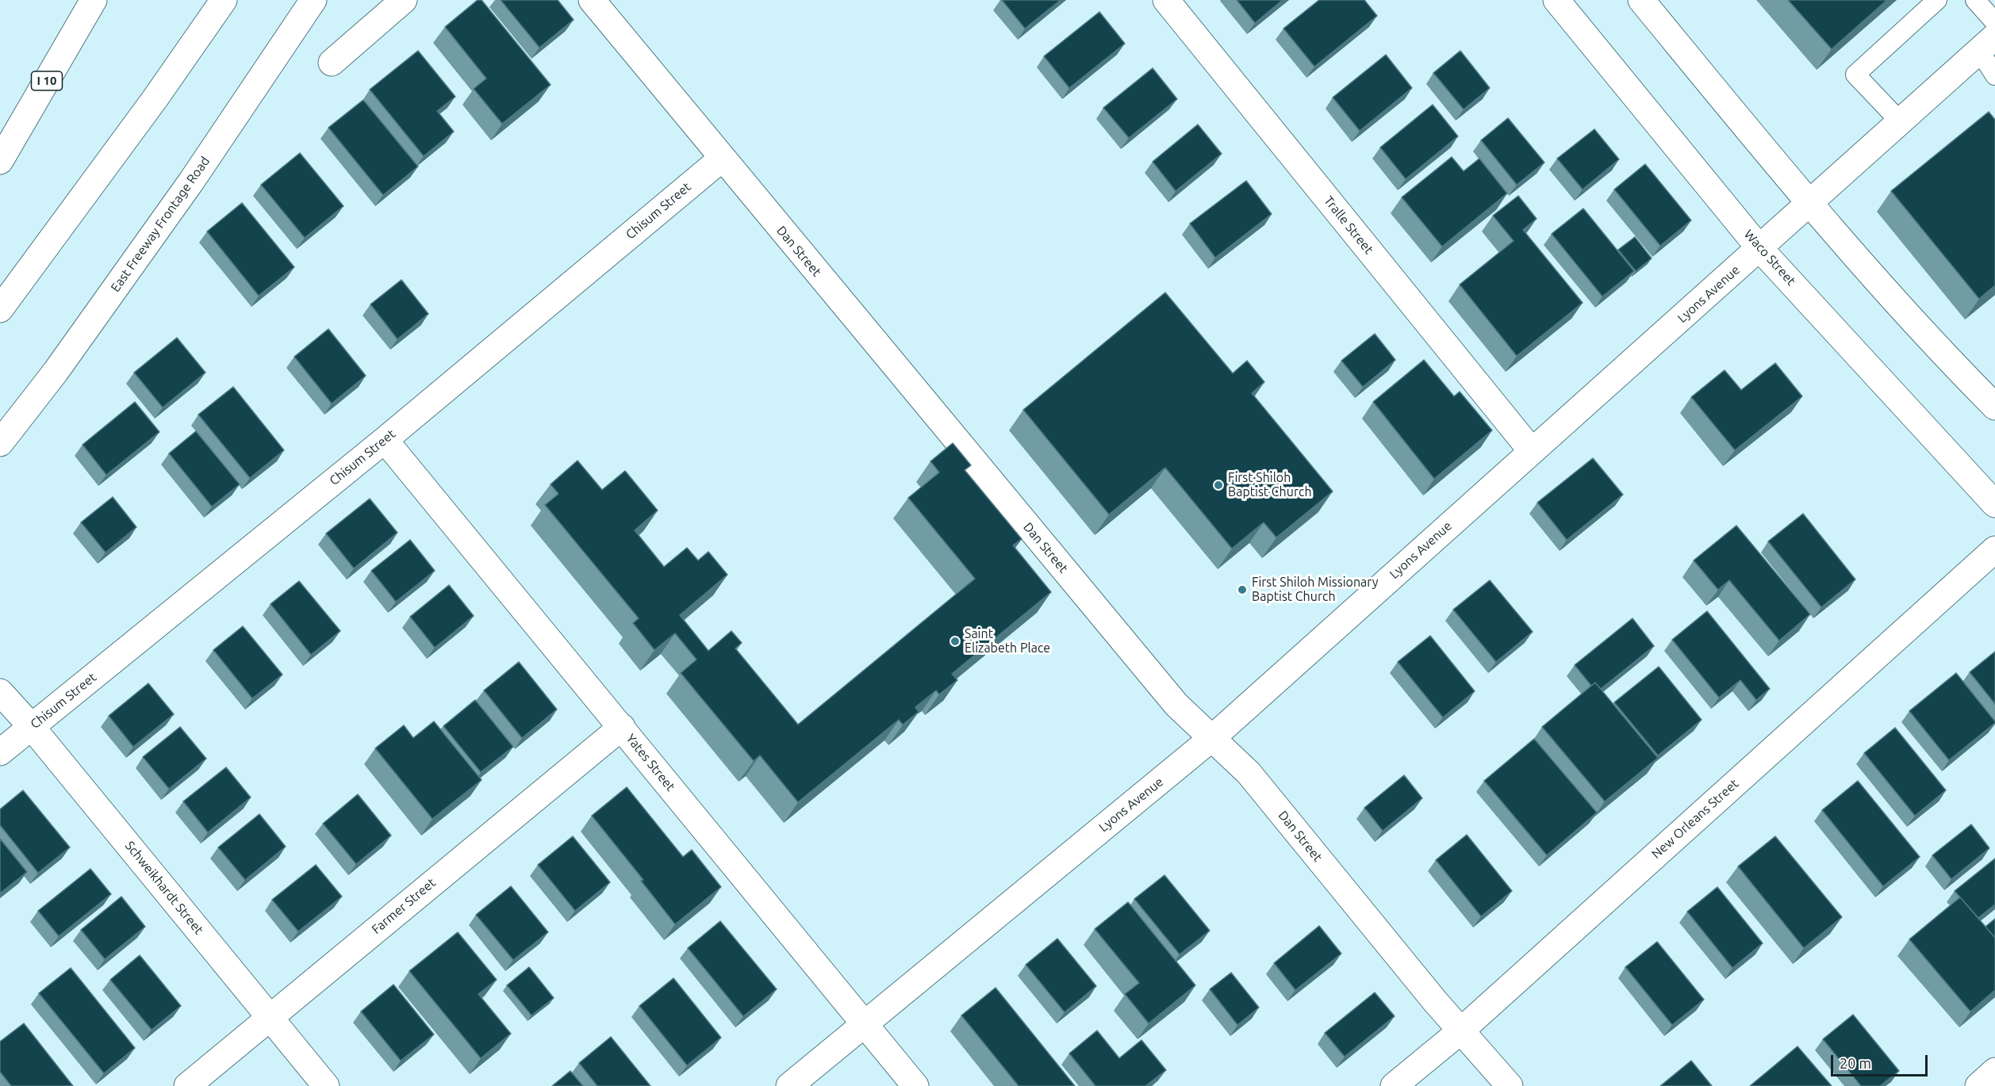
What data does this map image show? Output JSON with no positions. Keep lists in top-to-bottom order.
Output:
{
  "streets": {
    "main road": [
      "I 10",
      "Chisum Street",
      "East Freeway Frontage Road",
      "Tralle Street",
      "Dan Street",
      "Waco Street",
      "Lyons Avenue",
      "Yates Street",
      "New Orleans Street",
      "Schweikhardt Street",
      "Farmer Street"
    ]
  },
  "crossings": [
    ["Chisum Street", "Dan Street"],
    ["Chisum Street", "Yates Street"],
    ["Chisum Street", "Schweikhardt Street"],
    ["Tralle Street", "Lyons Avenue"],
    ["Dan Street", "Lyons Avenue"],
    ["Dan Street", "New Orleans Street"],
    ["Waco Street", "Lyons Avenue"],
    ["Lyons Avenue", "Yates Street"],
    ["Yates Street", "Farmer Street"],
    ["Schweikhardt Street", "Farmer Street"]
  ],
  "places": ["First Shiloh Baptist Church", "First Shiloh Missionary Baptist Church", "Saint Elizabeth Place"],
  "scale_bar": "20 m"
}
